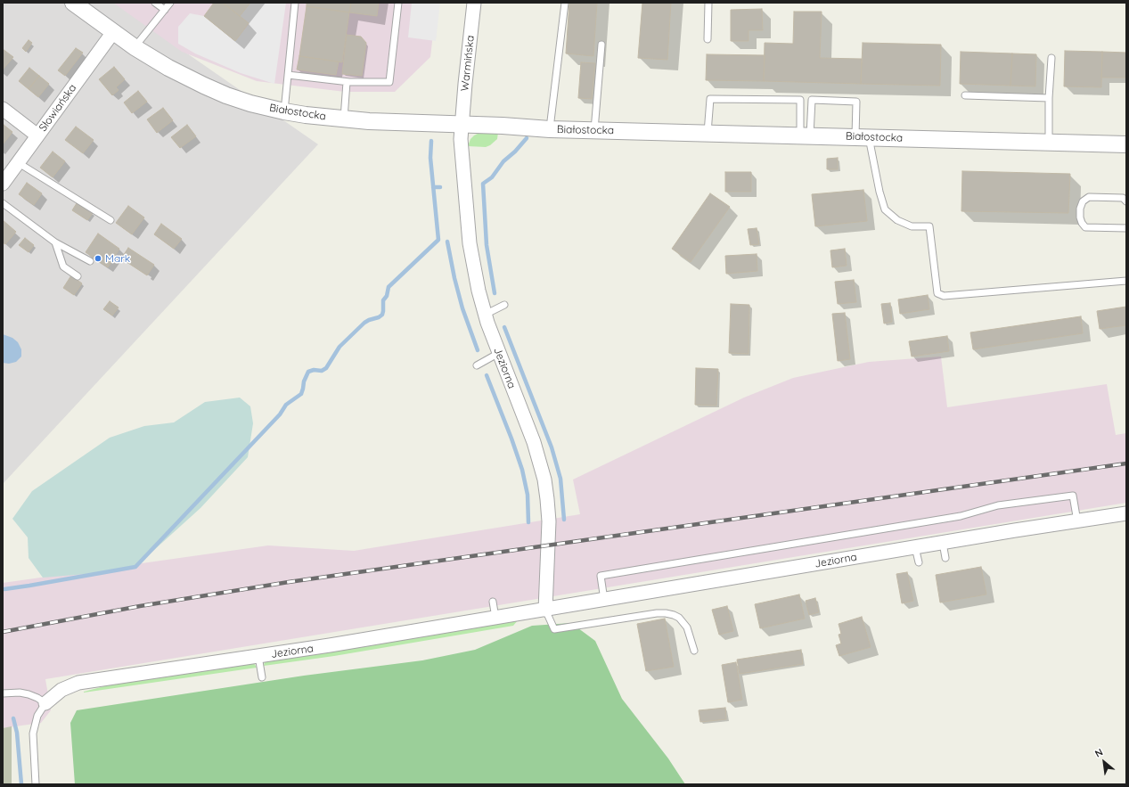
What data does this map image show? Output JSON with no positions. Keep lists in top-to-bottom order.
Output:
{
  "streets": {
    "street": [
      "Warmińska",
      "Słowiańska",
      "Białostocka",
      "Jeziorna"
    ]
  },
  "crossings": [
    ["Warmińska", "Białostocka"],
    ["Warmińska", "Jeziorna"],
    ["Słowiańska", "Białostocka"],
    ["Białostocka", "Jeziorna"]
  ],
  "places": ["Mark"],
  "north": "top left"
}
